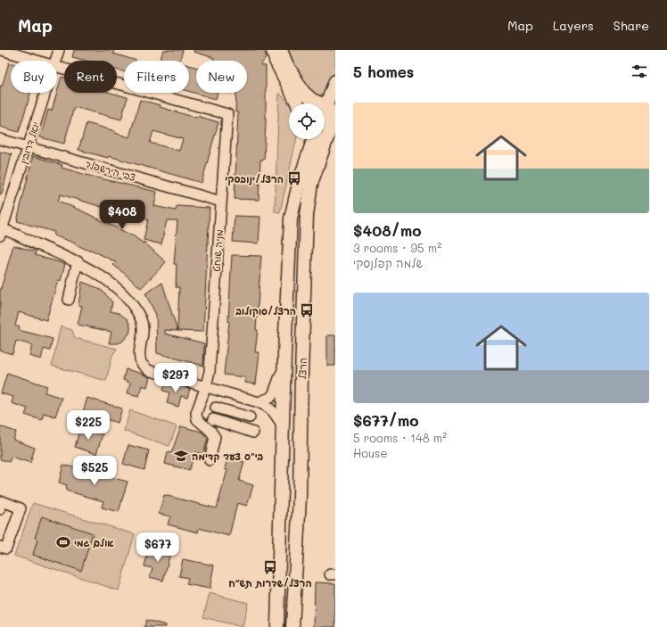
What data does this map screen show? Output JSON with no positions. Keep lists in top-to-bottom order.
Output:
{
  "streets": {
    "main road": ["הרצל"],
    "street": ["יואל דרובין", "צבי הירשפלד", "מניה שוחט"]
  },
  "crossings": [
    ["יואל דרובין", "צבי הירשפלד"],
    ["צבי הירשפלד", "מניה שוחט"]
  ],
  "places": {
    "bus stop": ["הרצל/ינובסקי", "הרצל/סוקולוב", "הרצל/שדרות תש״ח"],
    "school or university": ["בי\"ס צעד קדימה"],
    "sports": ["אולם גמי"]
  },
  "page": {
    "header": "Map",
    "nav": ["Map", "Layers", "Share"],
    "heading": "5 homes",
    "chip": [
      "Buy",
      "Rent",
      "Filters",
      "New"
    ],
    "list": [
      {
        "name": "$408/mo",
        "note": "3 rooms · 95 m² · שלמה קפלנסקי"
      },
      {
        "name": "$677/mo",
        "note": "5 rooms · 148 m² · House"
      }
    ],
    "price": [
      "$408",
      "$297",
      "$225",
      "$525",
      "$677"
    ]
  }
}
